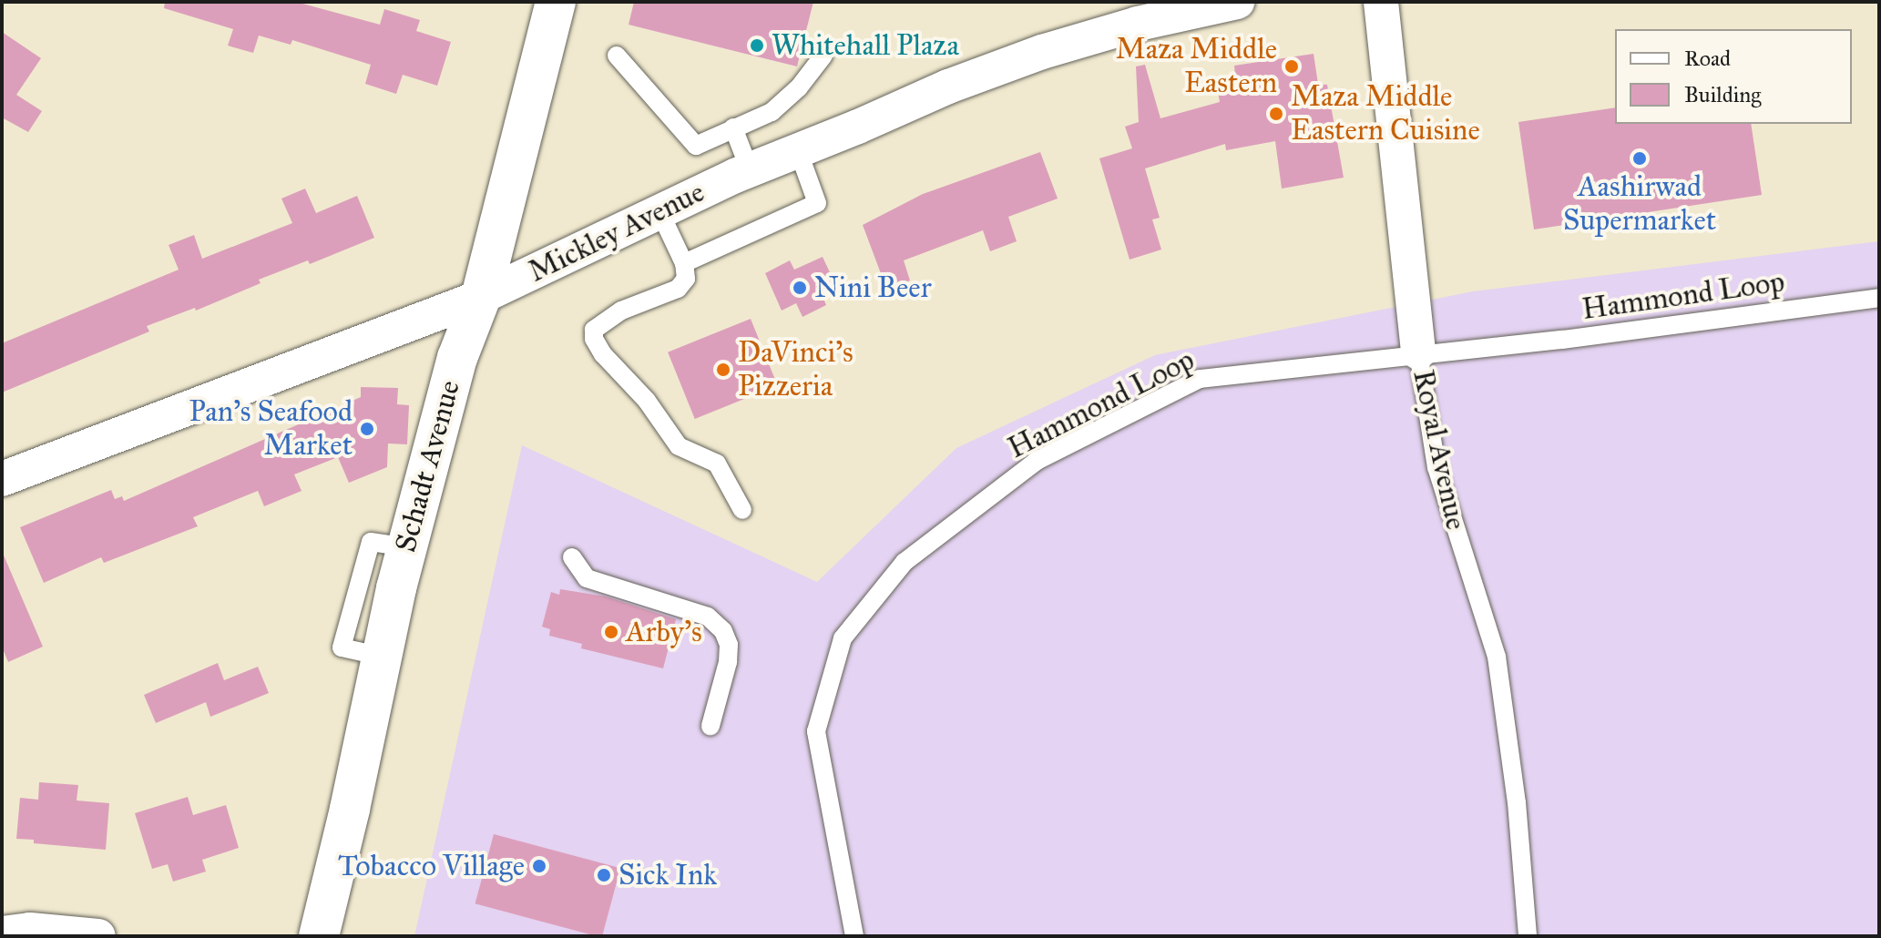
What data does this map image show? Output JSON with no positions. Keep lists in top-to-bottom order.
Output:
{
  "streets": {
    "main road": ["Schadt Avenue"],
    "street": ["Mickley Avenue", "Royal Avenue"],
    "lane": ["Hammond Loop"]
  },
  "crossings": [
    ["Mickley Avenue", "Schadt Avenue"],
    ["Hammond Loop", "Royal Avenue"]
  ],
  "places": [
    "Whitehall Plaza",
    "Maza Middle Eastern",
    "Maza Middle Eastern Cuisine",
    "Aashirwad Supermarket",
    "Nini Beer",
    "DaVinci's Pizzeria",
    "Pan's Seafood Market",
    "Arby's",
    "Tobacco Village",
    "Sick Ink"
  ],
  "legend": ["Road", "Building"]
}
